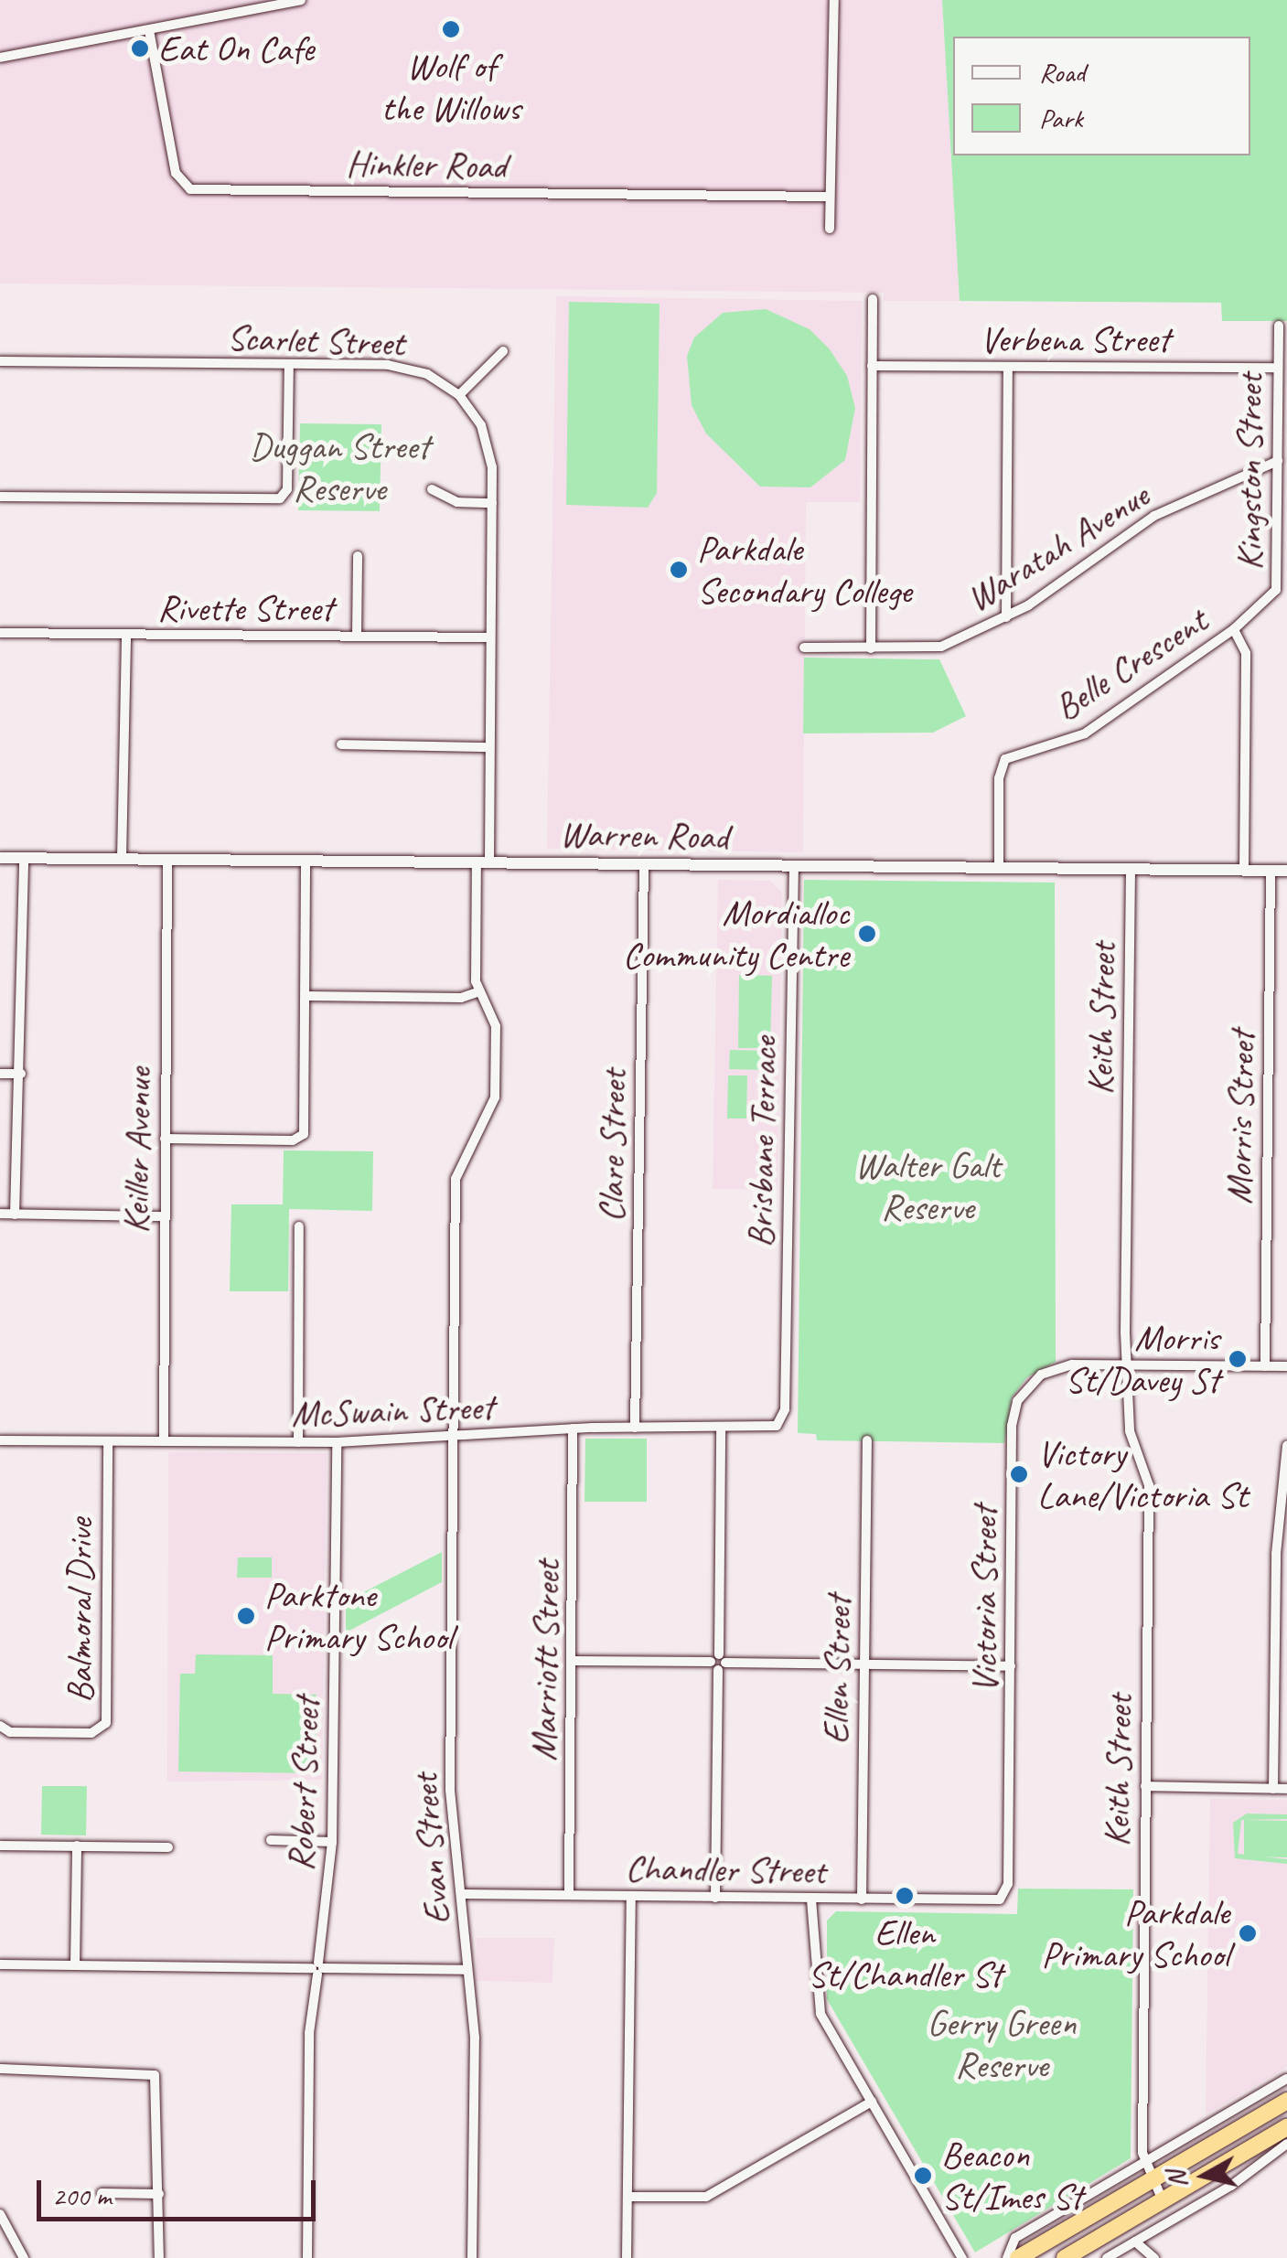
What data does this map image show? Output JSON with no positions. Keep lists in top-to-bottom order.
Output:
{
  "streets": {
    "street": [
      "Hinkler Road",
      "Verbena Street",
      "Scarlet Street",
      "Kingston Street",
      "Waratah Avenue",
      "Rivette Street",
      "Belle Crescent",
      "Warren Road",
      "Keith Street",
      "Morris Street",
      "Brisbane Terrace",
      "Clare Street",
      "Keiller Avenue",
      "McSwain Street",
      "Victoria Street",
      "Balmoral Drive",
      "Marriott Street",
      "Ellen Street",
      "Robert Street",
      "Evan Street",
      "Chandler Street"
    ]
  },
  "crossings": [
    ["Verbena Street", "Kingston Street"],
    ["Kingston Street", "Waratah Avenue"],
    ["Kingston Street", "Belle Crescent"],
    ["Belle Crescent", "Warren Road"],
    ["Warren Road", "Keith Street"],
    ["Warren Road", "Morris Street"],
    ["Warren Road", "Brisbane Terrace"],
    ["Warren Road", "Clare Street"],
    ["Warren Road", "Keiller Avenue"],
    ["Keith Street", "Victoria Street"],
    ["Morris Street", "Victoria Street"],
    ["Brisbane Terrace", "McSwain Street"],
    ["Clare Street", "McSwain Street"],
    ["Keiller Avenue", "McSwain Street"],
    ["McSwain Street", "Balmoral Drive"],
    ["McSwain Street", "Marriott Street"],
    ["McSwain Street", "Robert Street"],
    ["McSwain Street", "Evan Street"],
    ["Victoria Street", "Chandler Street"],
    ["Marriott Street", "Chandler Street"],
    ["Ellen Street", "Chandler Street"],
    ["Evan Street", "Chandler Street"]
  ],
  "parks": ["Duggan Street Reserve", "Walter Galt Reserve", "Gerry Green Reserve"],
  "places": [
    "Wolf of the Willows",
    "Eat On Cafe",
    "Parkdale Secondary College",
    "Mordialloc Community Centre",
    "Morris St/Davey St",
    "Victory Lane/Victoria St",
    "Parktone Primary School",
    "Ellen St/Chandler St",
    "Parkdale Primary School",
    "Beacon St/Imes St"
  ],
  "legend": ["Road", "Park"],
  "scale_bar": "200 m",
  "north": "left"
}
